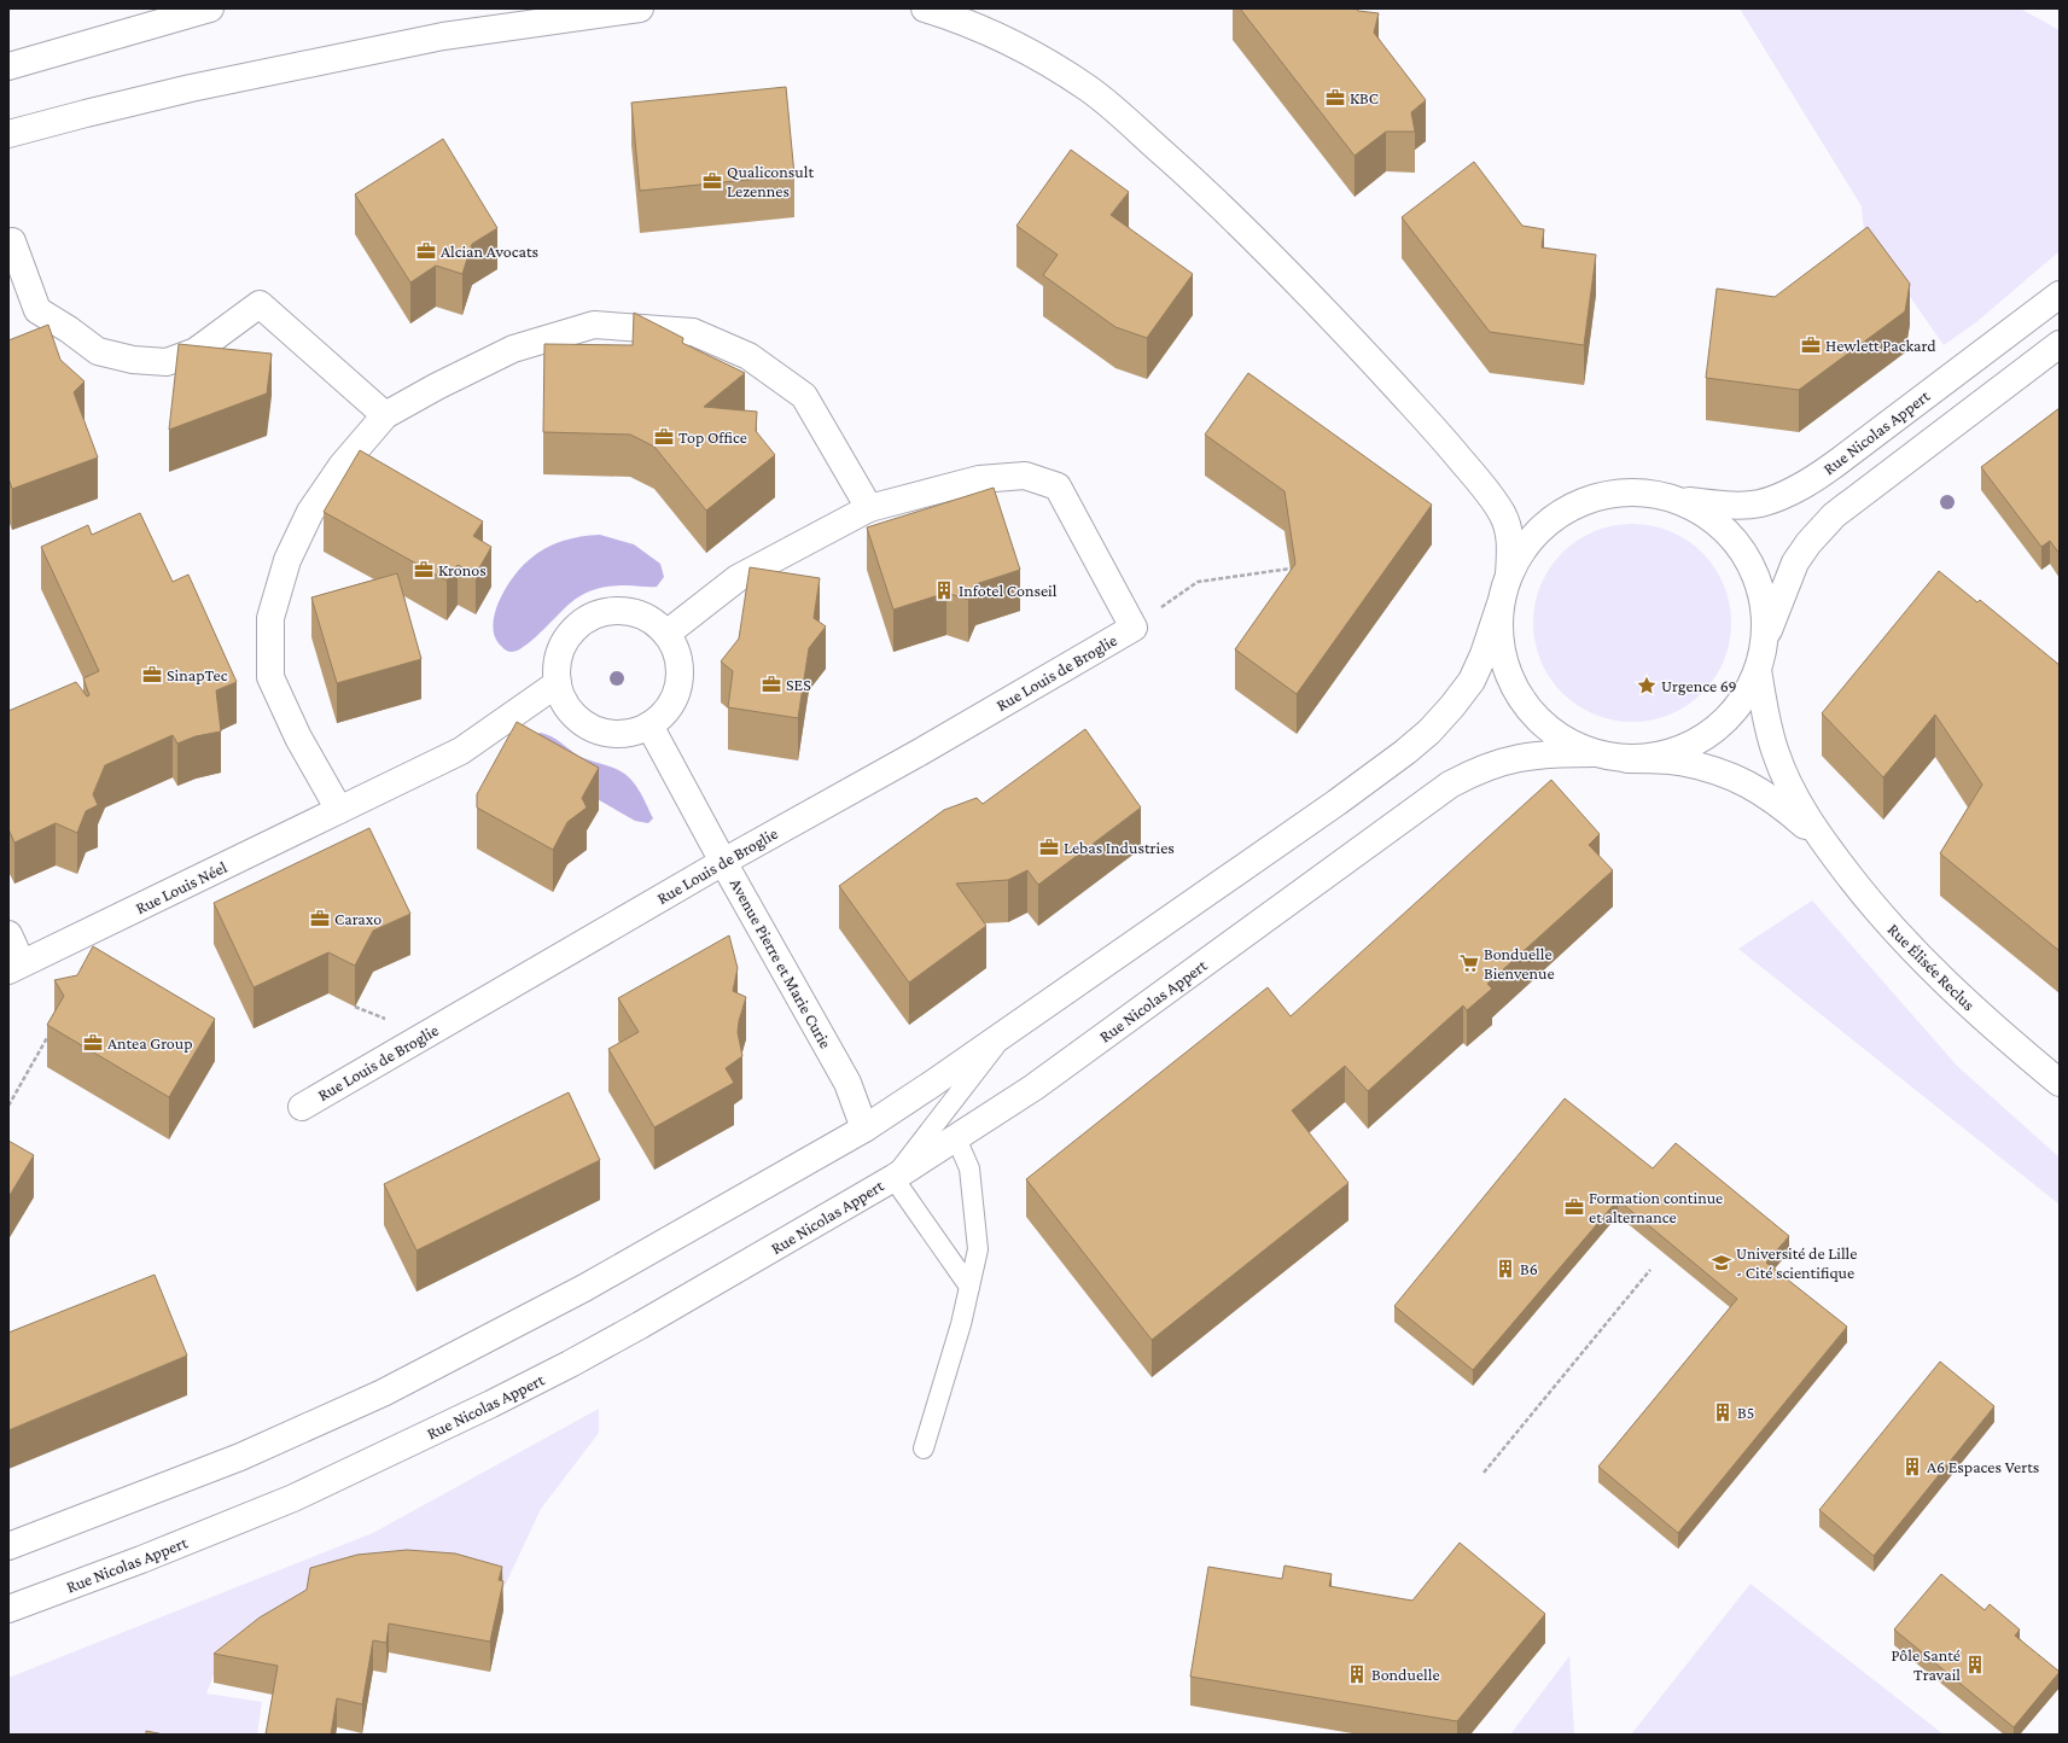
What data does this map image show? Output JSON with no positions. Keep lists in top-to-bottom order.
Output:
{
  "streets": {
    "main road": [
      "Rue Nicolas Appert",
      "Rue Louis de Broglie",
      "Rue Louis Néel",
      "Avenue Pierre et Marie Curie",
      "Rue Élisée Reclus"
    ]
  },
  "crossings": [
    ["Rue Louis de Broglie", "Avenue Pierre et Marie Curie"]
  ],
  "places": {
    "office": [
      "KBC",
      "Qualiconsult Lezennes",
      "Alcian Avocats",
      "Hewlett Packard",
      "Top Office",
      "Kronos",
      "SinapTec",
      "SES",
      "Lebas Industries",
      "Caraxo",
      "Antea Group",
      "Formation continue et alternance"
    ],
    "building": [
      "Infotel Conseil",
      "B6",
      "B5",
      "A6 Espaces Verts",
      "Pôle Santé Travail",
      "Bonduelle"
    ],
    "place": ["Urgence 69"],
    "supermarket": ["Bonduelle Bienvenue"],
    "school or university": ["Université de Lille ‐ Cité scientifique"]
  }
}
